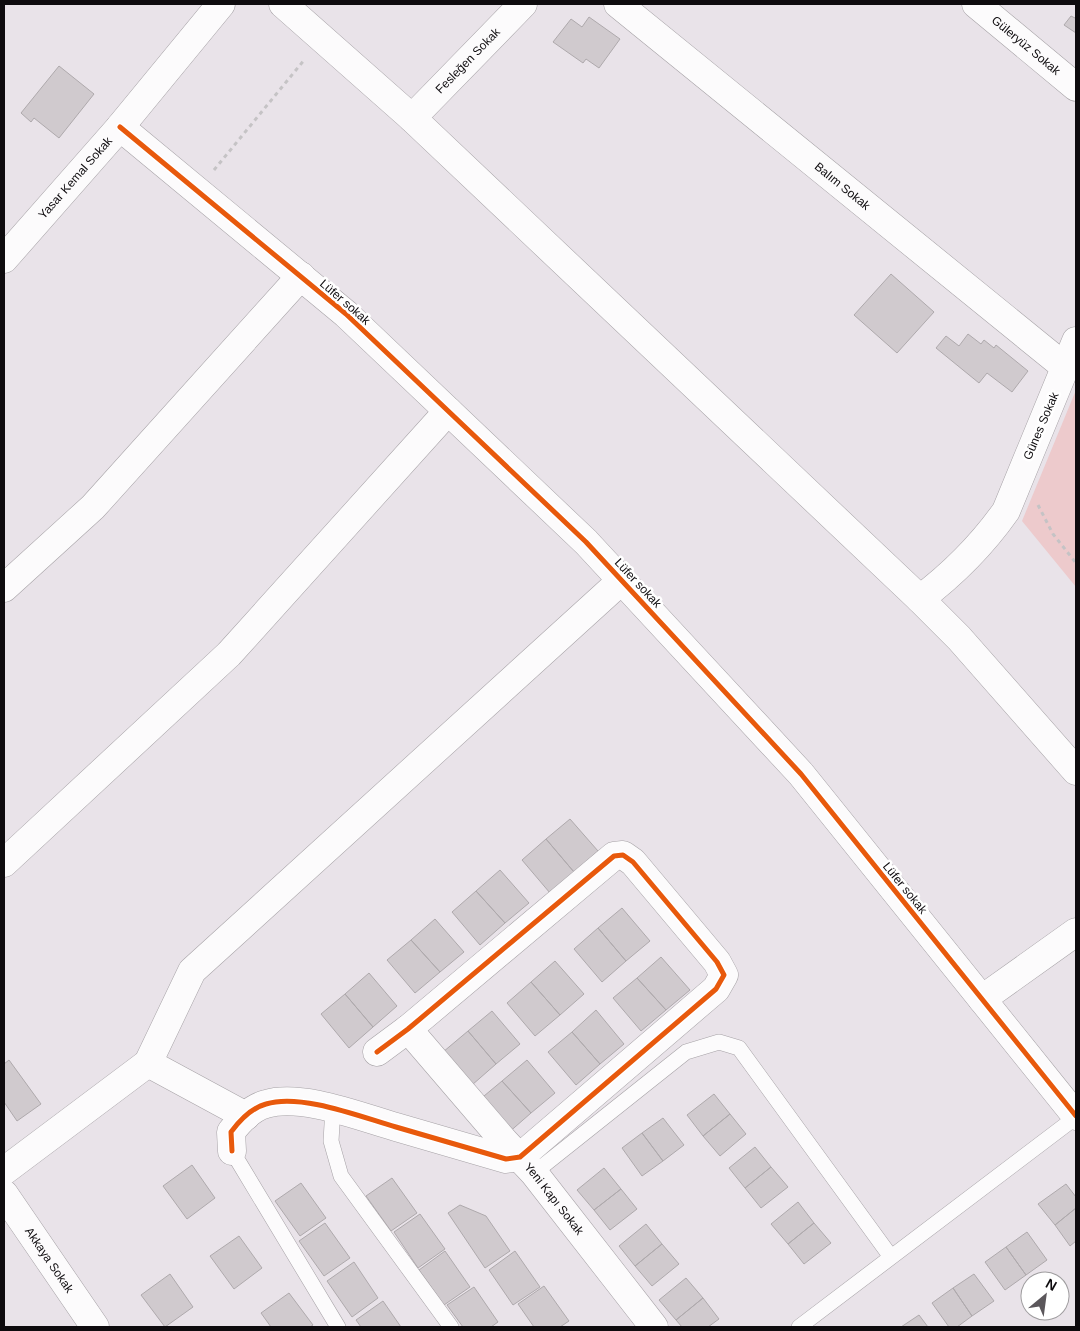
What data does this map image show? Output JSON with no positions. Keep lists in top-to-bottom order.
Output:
{
  "streets": {
    "street": [
      "Güleryüz Sokak",
      "Fesleğen Sokak",
      "Yasar Kemal Sokak",
      "Balım Sokak",
      "Lüfer sokak",
      "Günes Sokak",
      "Yeni Kapı Sokak",
      "Akkaya Sokak"
    ]
  },
  "crossings": [
    ["Yasar Kemal Sokak", "Lüfer sokak"],
    ["Balım Sokak", "Günes Sokak"]
  ],
  "north": "top right"
}
